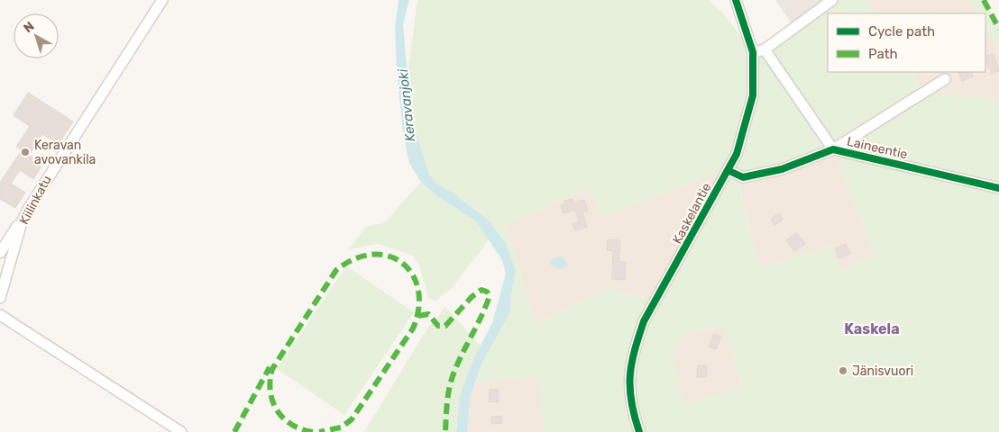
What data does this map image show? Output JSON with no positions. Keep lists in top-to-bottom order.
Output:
{
  "streets": {
    "street": ["Laineentie", "Kiilinkatu", "Kaskelantie"]
  },
  "crossings": [
    ["Laineentie", "Kaskelantie"]
  ],
  "districts": ["Kaskela"],
  "water": ["Keravanjoki"],
  "places": ["Keravan avovankila", "Jänisvuori"],
  "legend": ["Cycle path", "Path"],
  "north": "top left"
}
